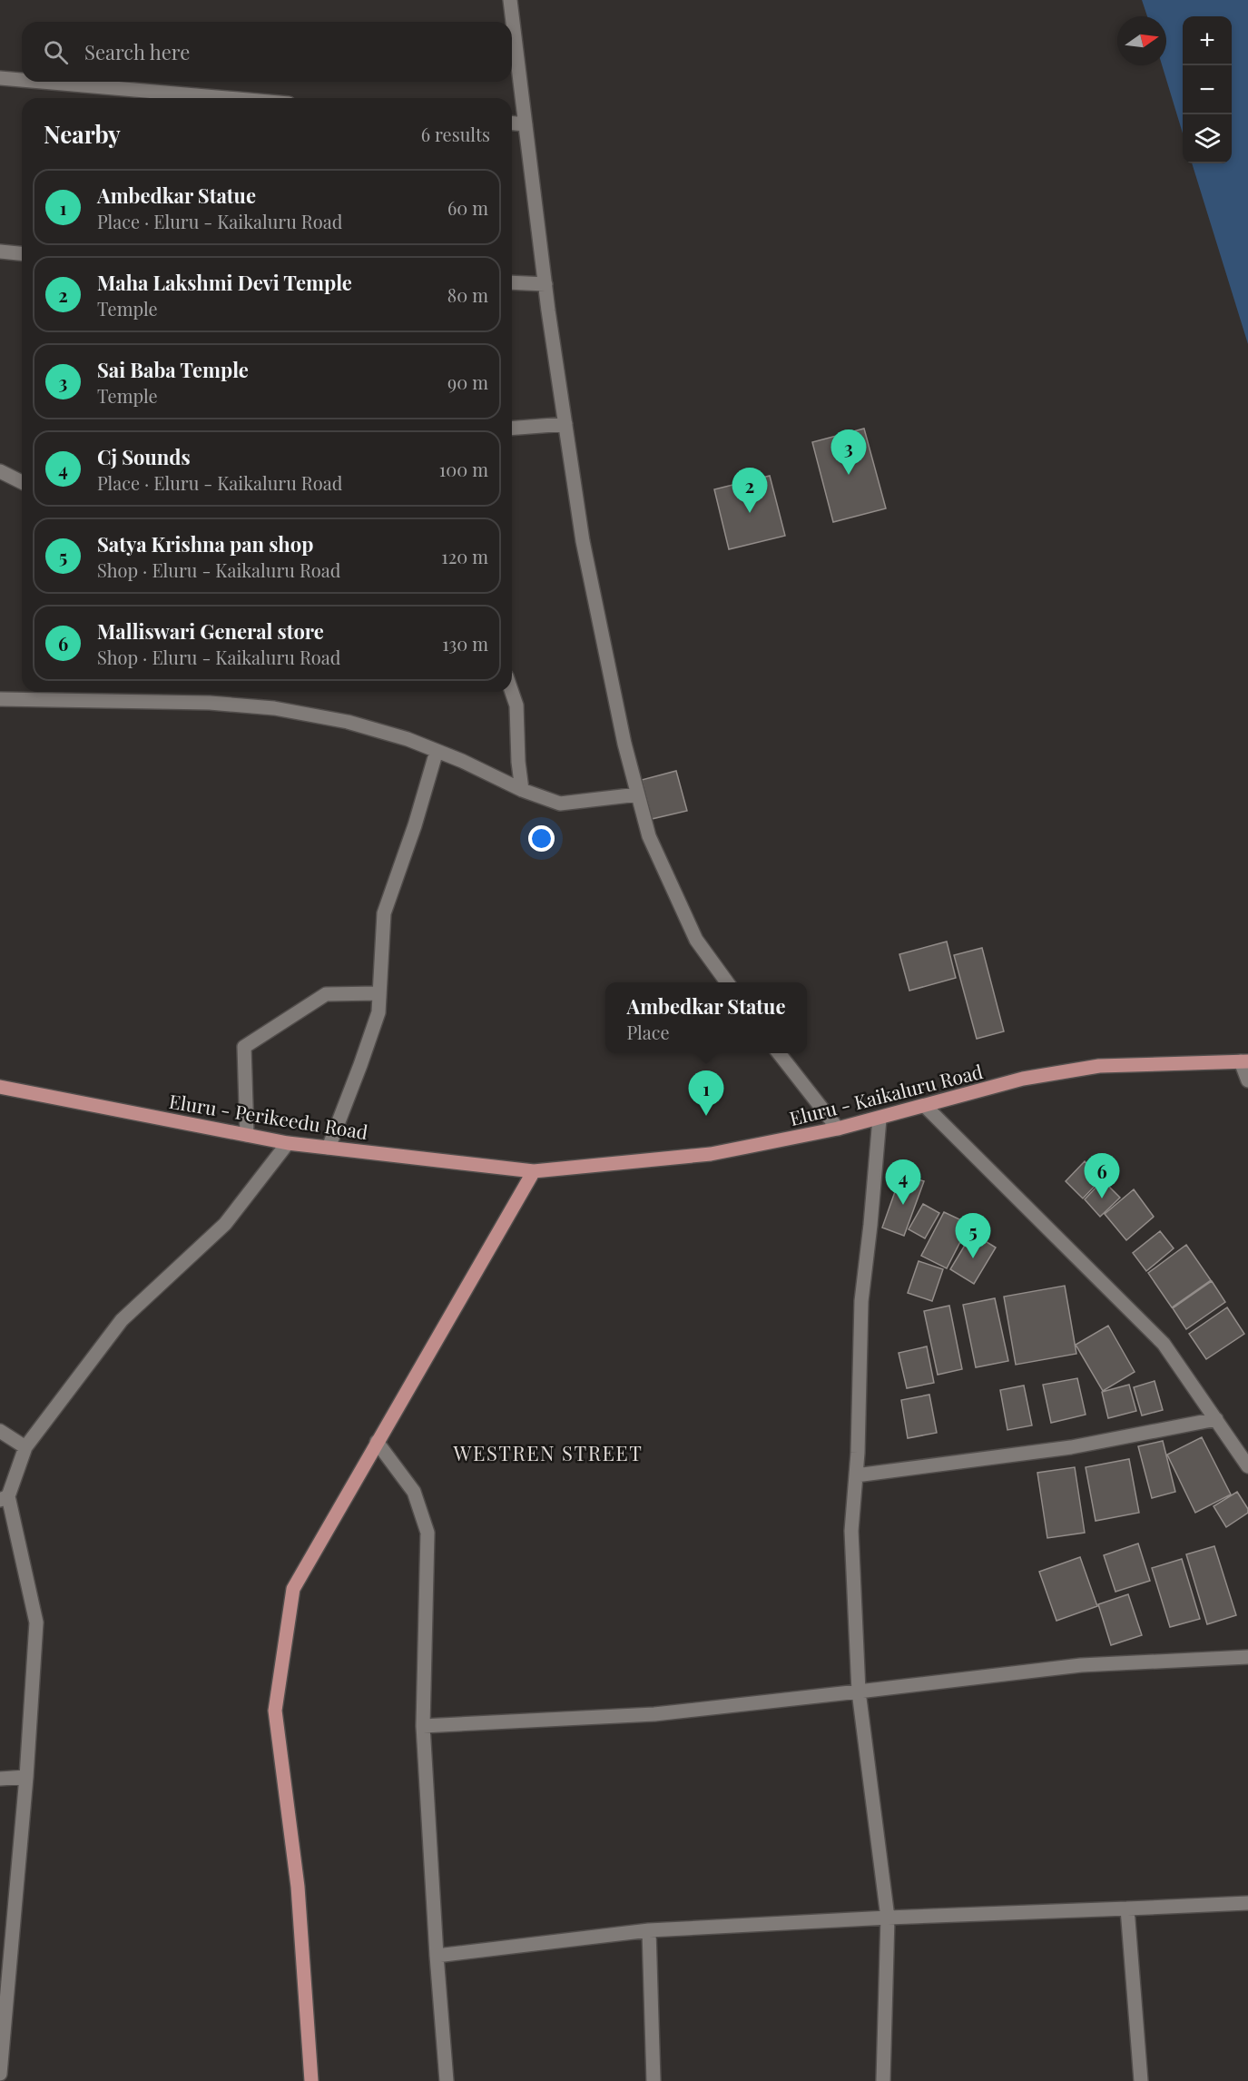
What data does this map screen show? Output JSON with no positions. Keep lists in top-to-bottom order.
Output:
{
  "streets": {
    "main road": ["Eluru - Kaikaluru Road", "Eluru - Perikeedu Road"]
  },
  "crossings": [
    ["Eluru - Kaikaluru Road", "Eluru - Perikeedu Road"]
  ],
  "districts": ["WESTREN STREET"],
  "north": "right",
  "page": {
    "map_buttons": ["+", "−"],
    "search": "Search here",
    "heading": ["Nearby", "6 results"],
    "list": [
      {
        "mark": "1",
        "name": "Ambedkar Statue",
        "note": "Place · Eluru - Kaikaluru Road",
        "value": "60 m"
      },
      {
        "mark": "2",
        "name": "Maha Lakshmi Devi Temple",
        "note": "Temple",
        "value": "80 m"
      },
      {
        "mark": "3",
        "name": "Sai Baba Temple",
        "note": "Temple",
        "value": "90 m"
      },
      {
        "mark": "4",
        "name": "Cj Sounds",
        "note": "Place · Eluru - Kaikaluru Road",
        "value": "100 m"
      },
      {
        "mark": "5",
        "name": "Satya Krishna pan shop",
        "note": "Shop · Eluru - Kaikaluru Road",
        "value": "120 m"
      },
      {
        "mark": "6",
        "name": "Malliswari General store",
        "note": "Shop · Eluru - Kaikaluru Road",
        "value": "130 m"
      }
    ],
    "pins": [
      "3",
      "2",
      "1",
      "6",
      "4",
      "5"
    ],
    "popup": ["Ambedkar Statue", "Place"]
  }
}
